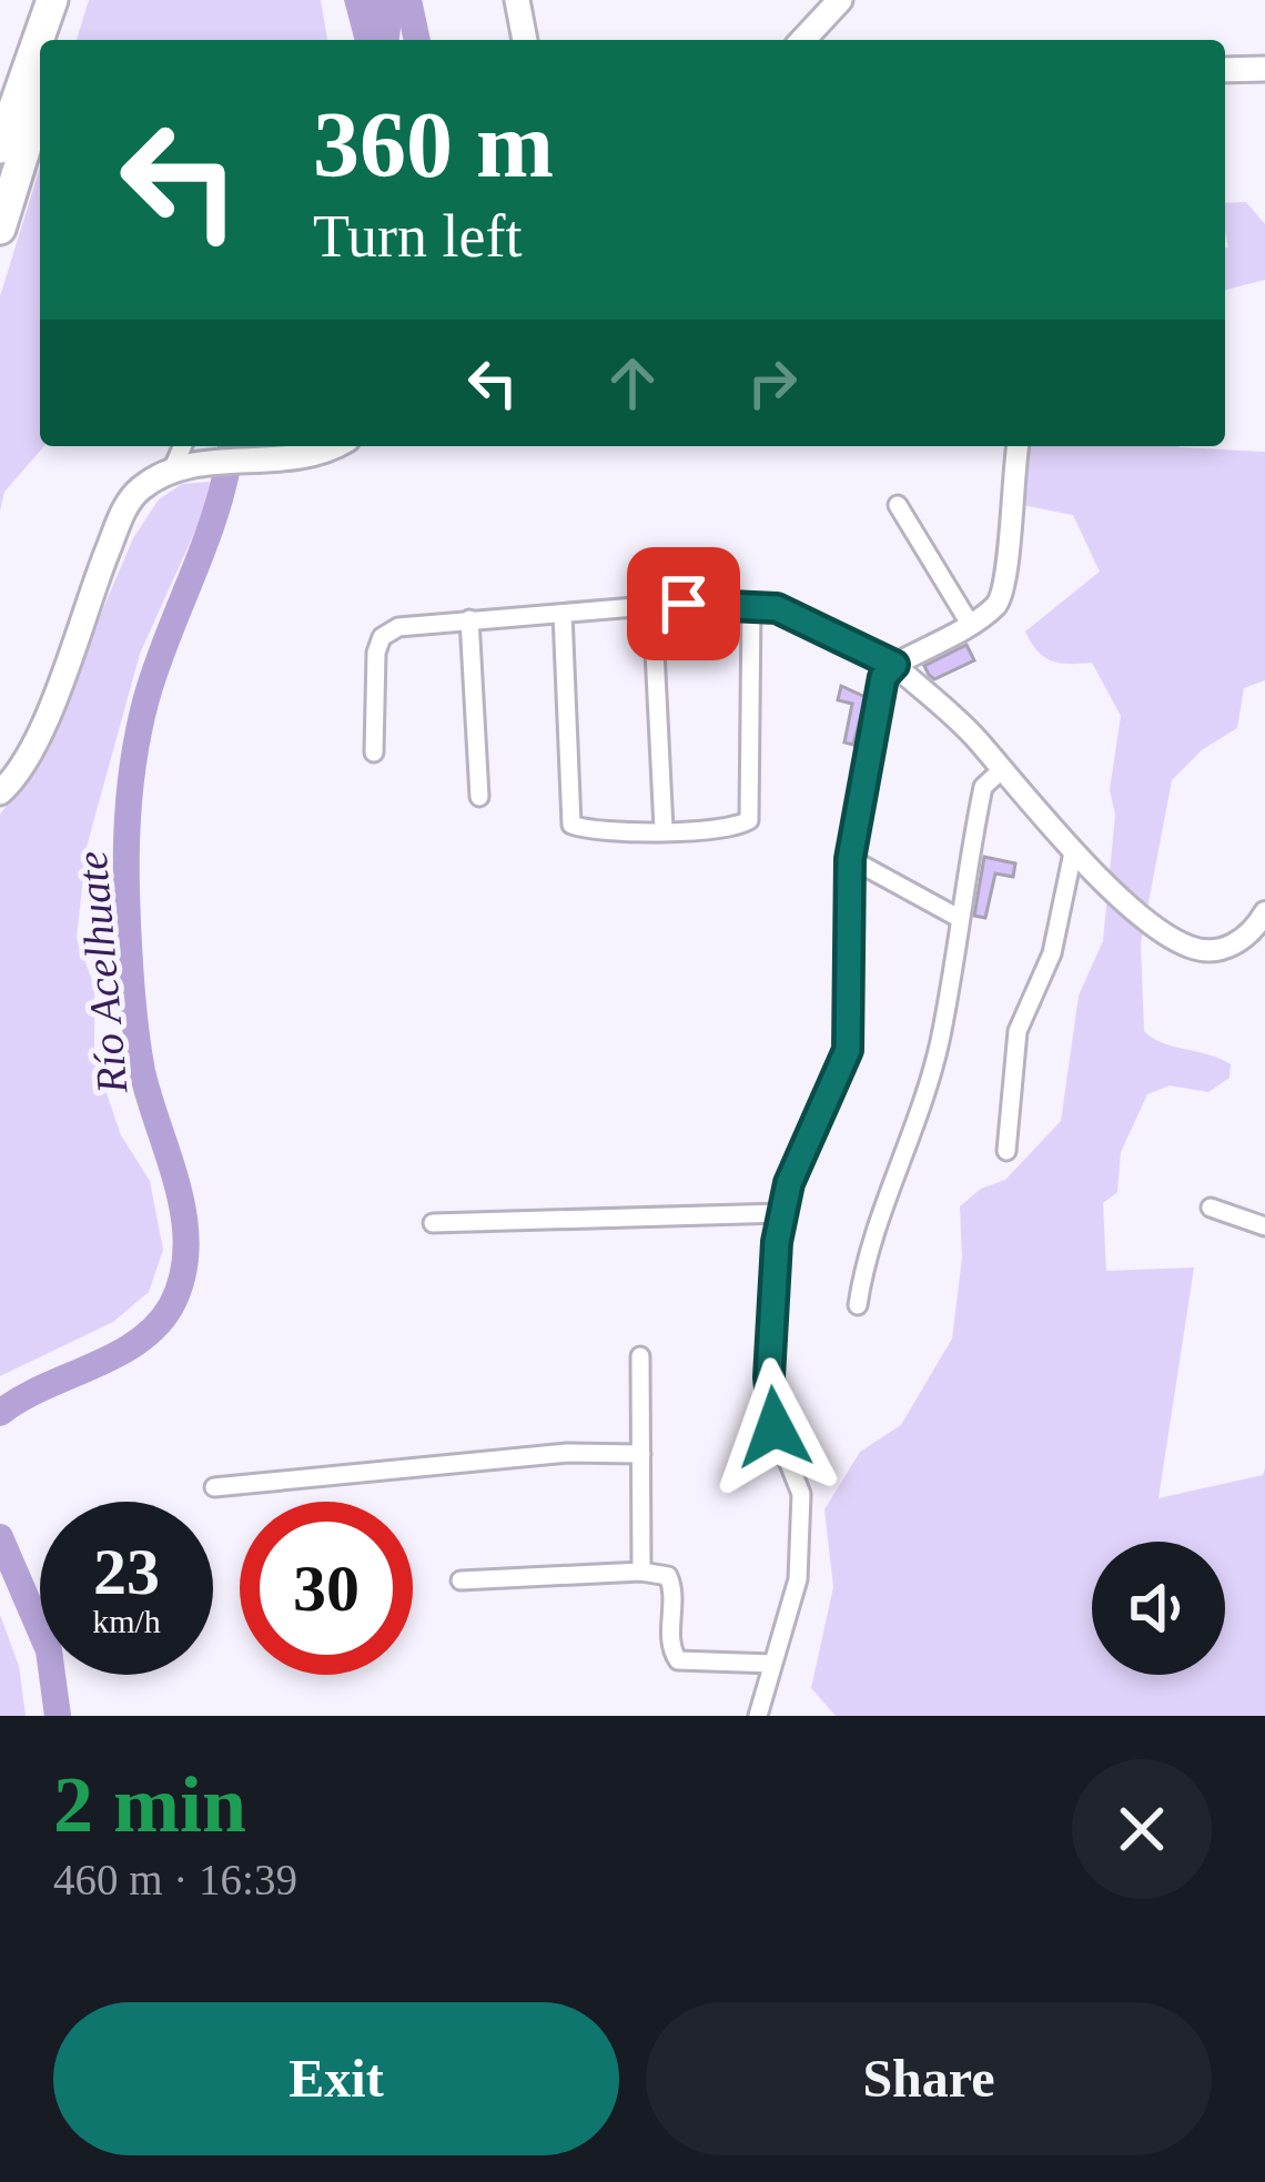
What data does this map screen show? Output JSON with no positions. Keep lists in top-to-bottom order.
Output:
{
  "water": ["Río Acelhuate"],
  "page": {
    "turn": ["360 m", "Turn left"],
    "speed": "23 km/h",
    "limit": "30",
    "heading": ["2 min", "460 m · 16:39"],
    "buttons": ["Exit", "Share"]
  }
}
